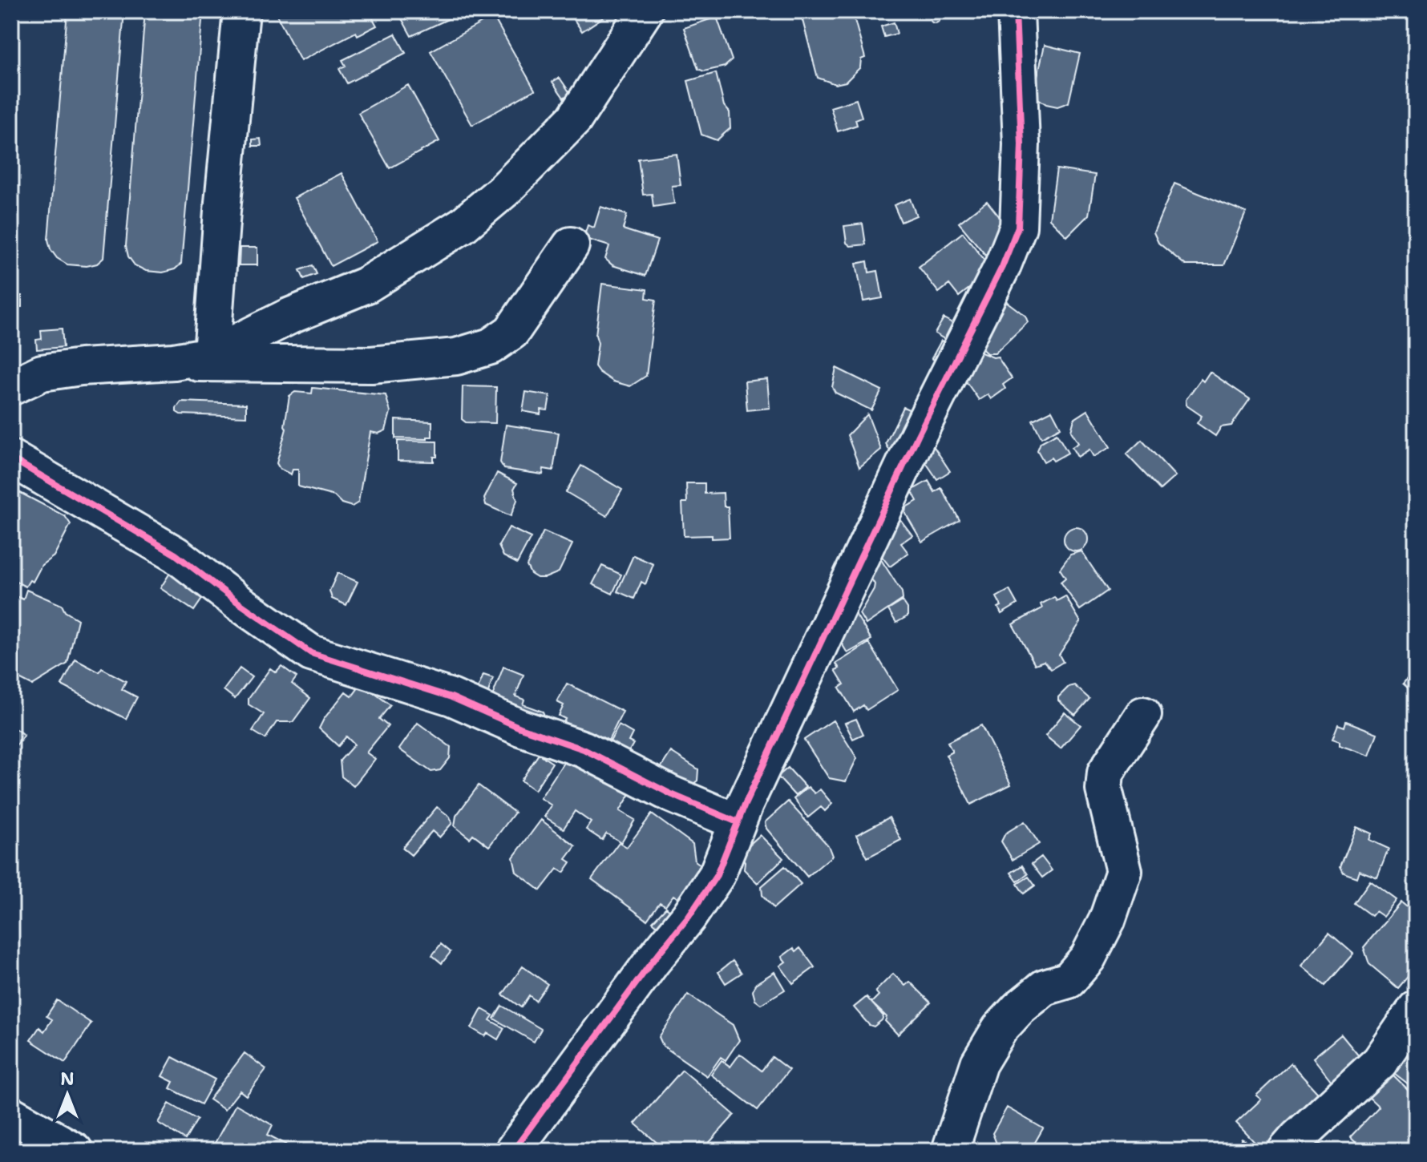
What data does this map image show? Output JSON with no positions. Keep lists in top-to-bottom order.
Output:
{
  "north": "top"
}
